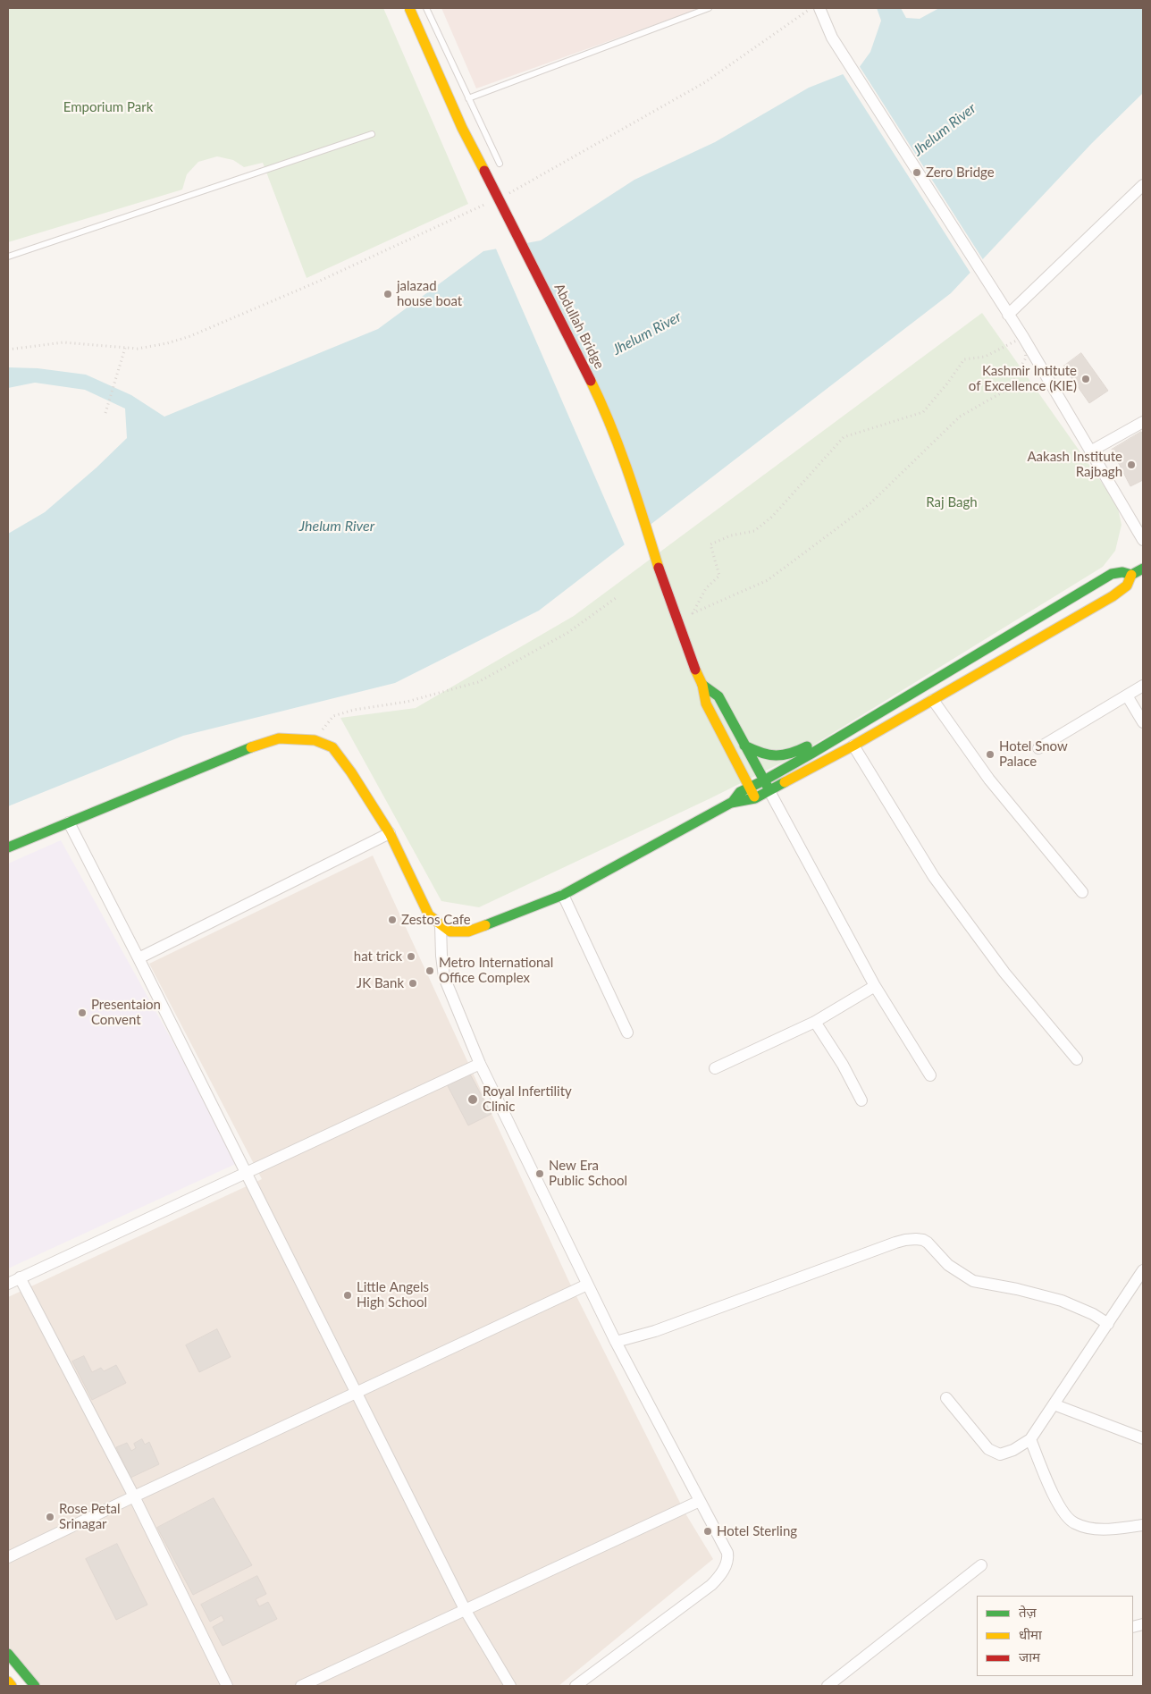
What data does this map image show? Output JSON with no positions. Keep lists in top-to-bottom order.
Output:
{
  "streets": {
    "main road": ["Abdullah Bridge"]
  },
  "water": ["Jhelum River"],
  "parks": ["Emporium Park", "Raj Bagh"],
  "places": [
    "Zero Bridge",
    "jalazad house boat",
    "Kashmir Intitute of Excellence (KIE)",
    "Aakash Institute Rajbagh",
    "Hotel Snow Palace",
    "Zestos Cafe",
    "hat trick",
    "Metro International Office Complex",
    "JK Bank",
    "Presentaion Convent",
    "Royal Infertility Clinic",
    "New Era Public School",
    "Little Angels High School",
    "Rose Petal Srinagar",
    "Hotel Sterling"
  ],
  "legend": ["तेज़", "धीमा", "जाम"]
}
